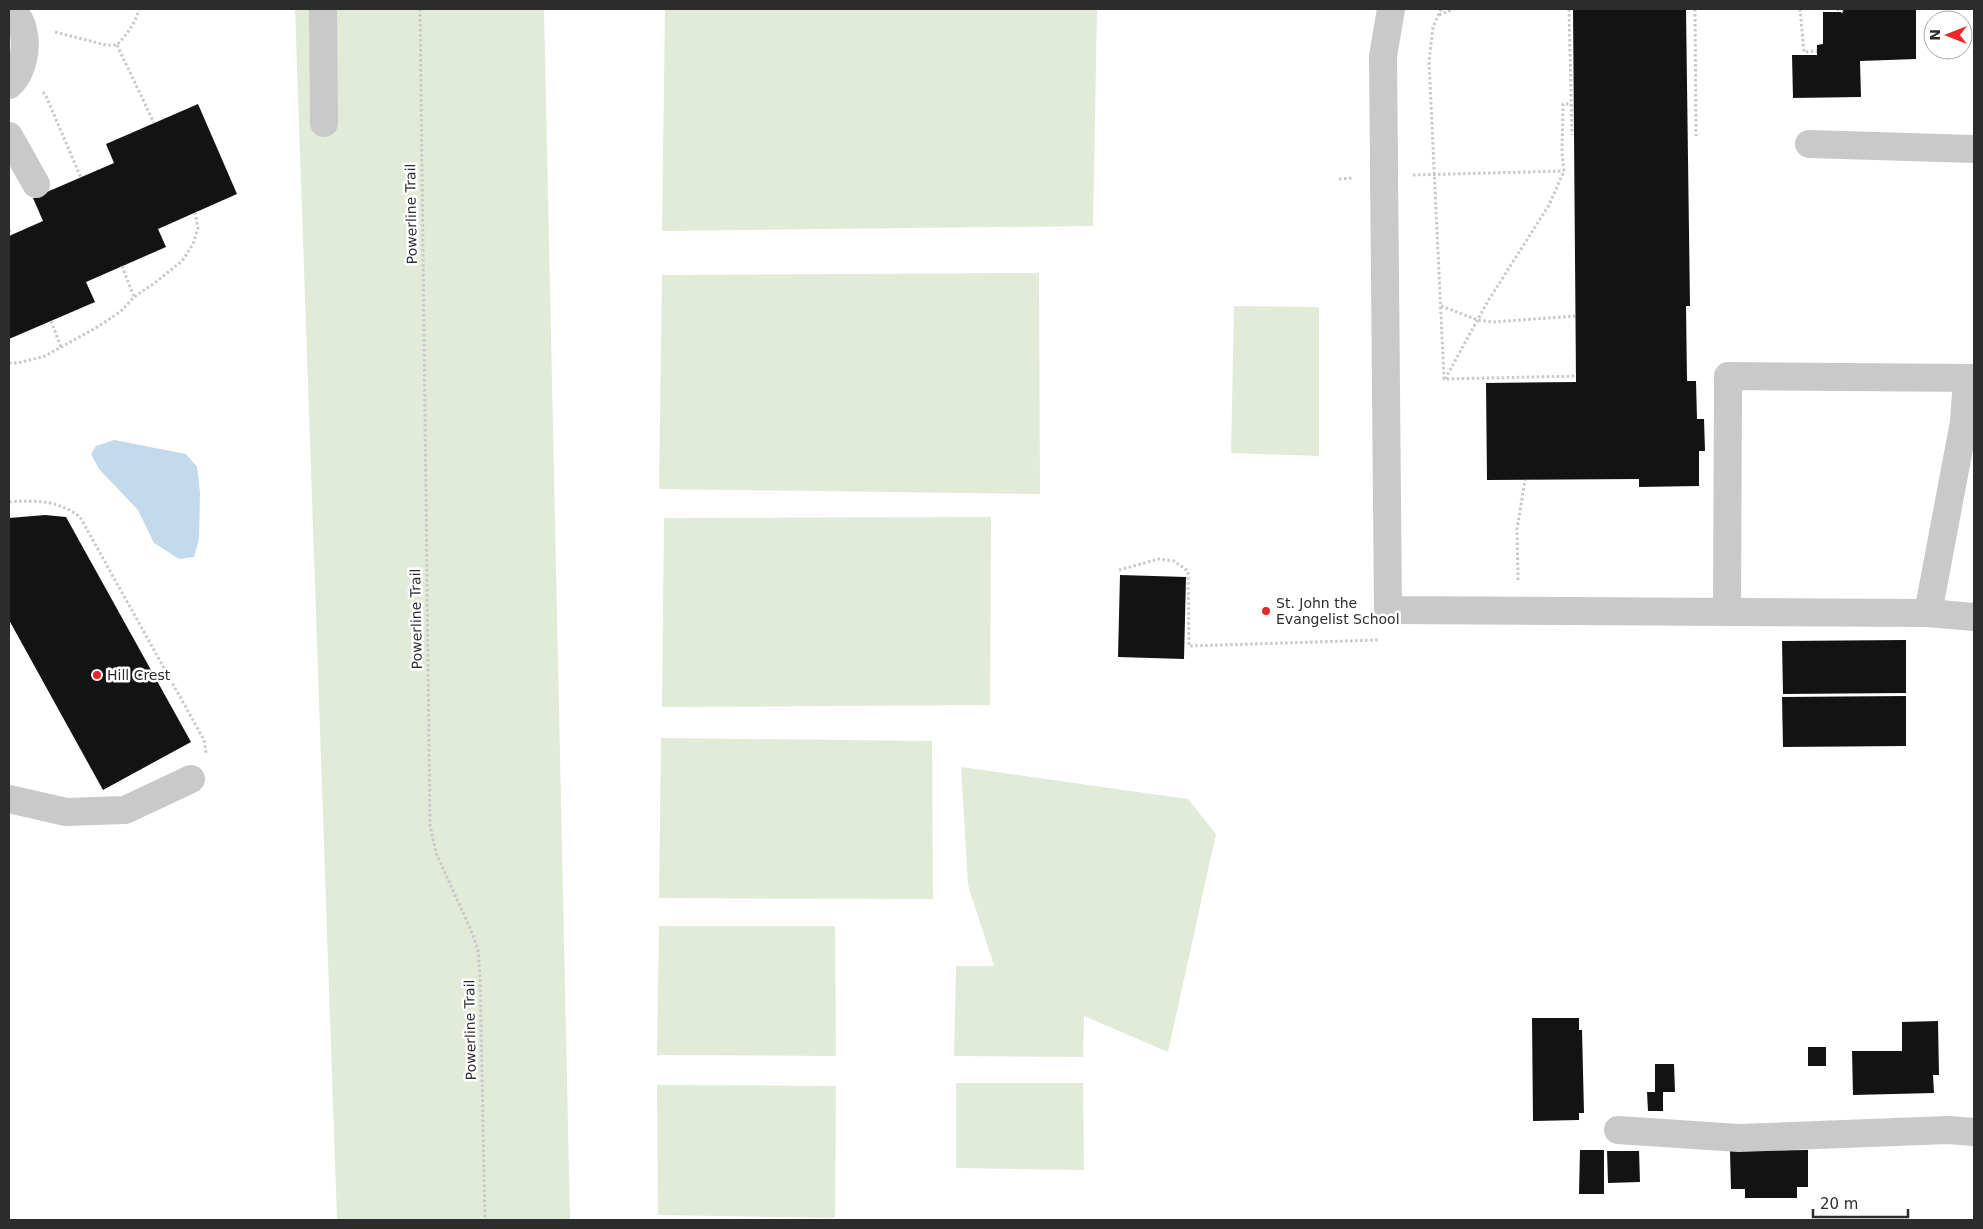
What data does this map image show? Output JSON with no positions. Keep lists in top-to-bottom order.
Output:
{
  "streets": {
    "path": ["Powerline Trail"]
  },
  "places": ["St. John the Evangelist School", "Hill Crest"],
  "scale_bar": "20 m",
  "north": "left"
}
